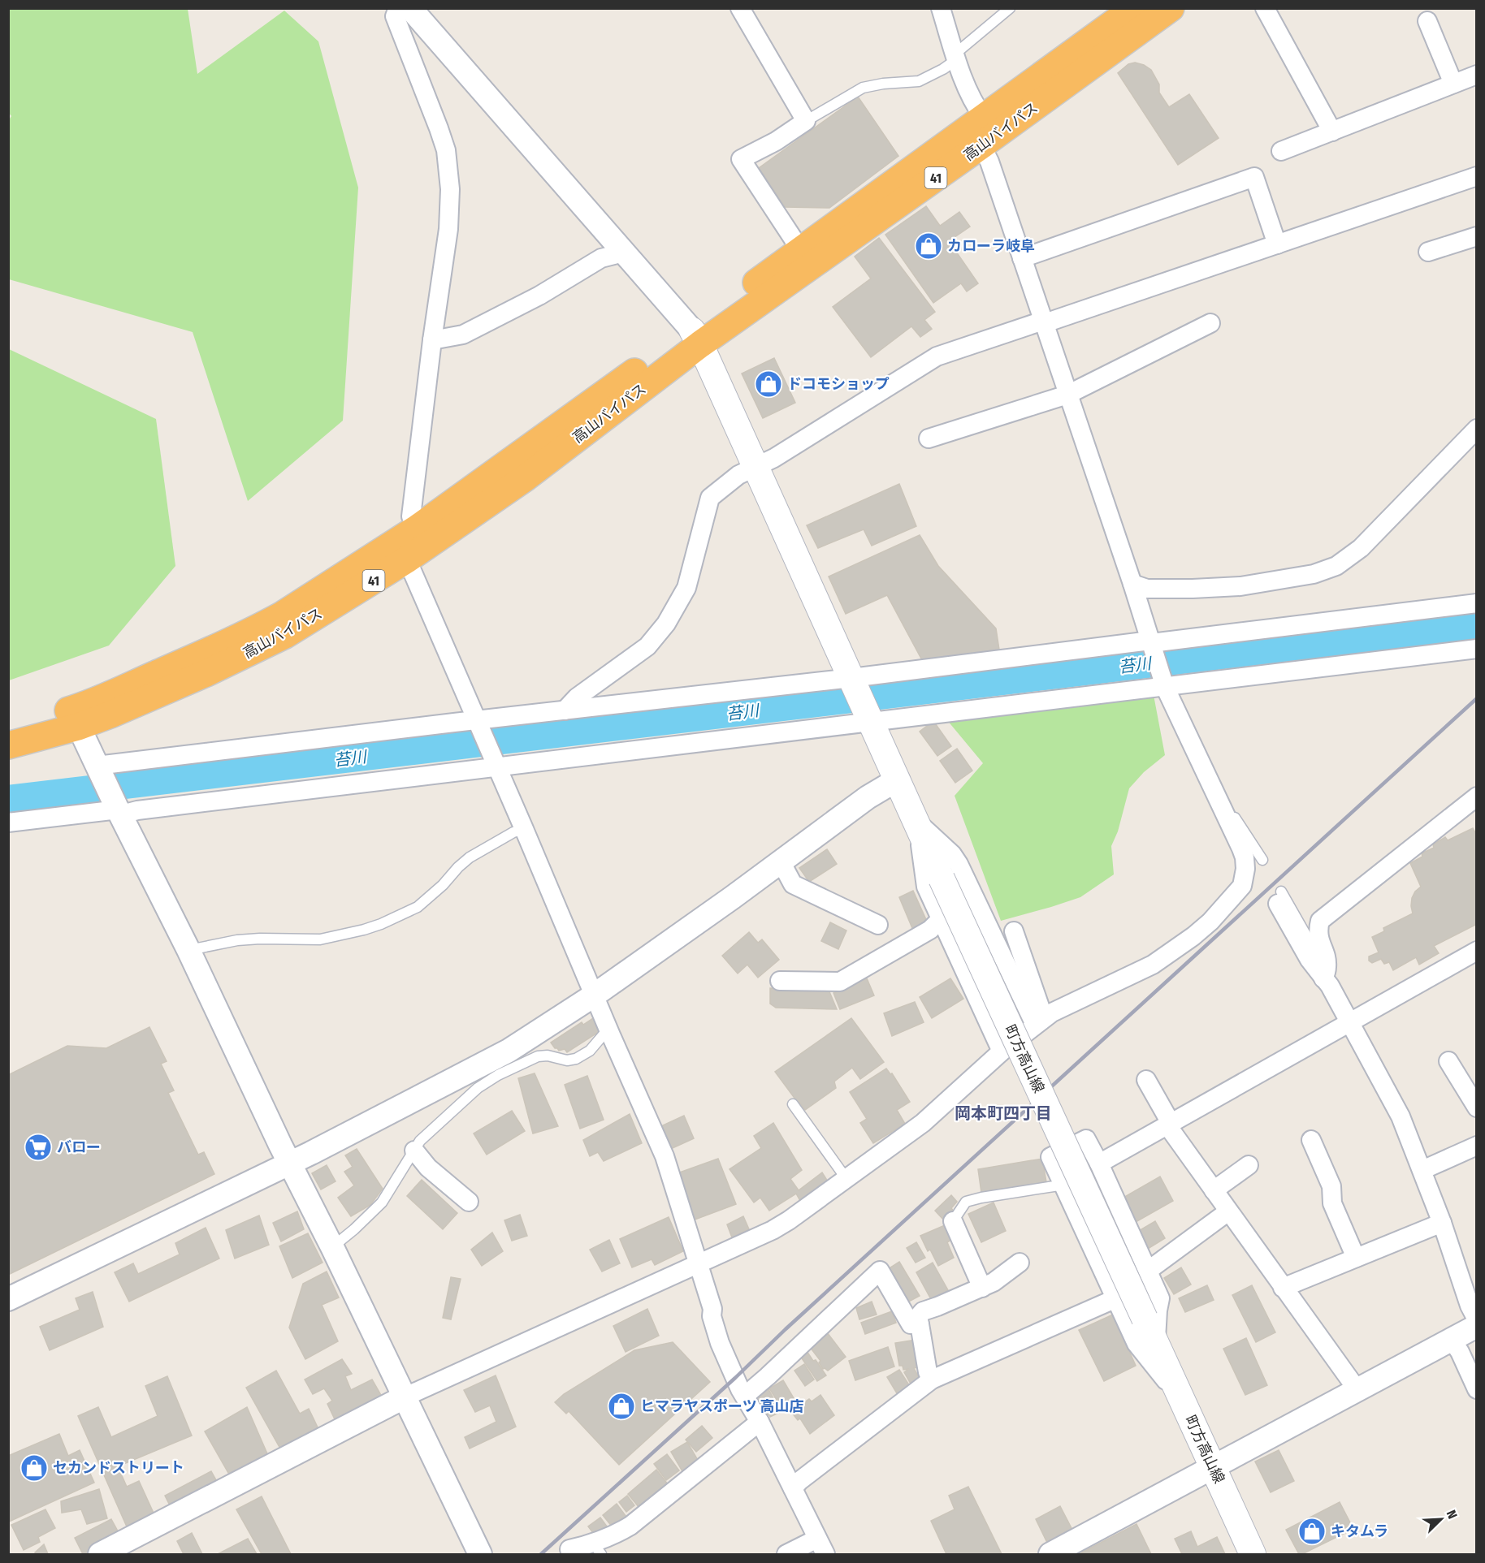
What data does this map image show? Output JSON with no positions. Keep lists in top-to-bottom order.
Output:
{
  "streets": {
    "highway": ["高山バイパス", "41"],
    "main road": ["町方高山線"]
  },
  "districts": ["岡本町四丁目"],
  "water": ["苔川"],
  "places": {
    "shop": [
      "カローラ岐阜",
      "ドコモショップ",
      "ヒマラヤスポーツ 高山店",
      "セカンドストリート",
      "キタムラ"
    ],
    "supermarket": ["バロー"]
  },
  "north": "top right"
}
